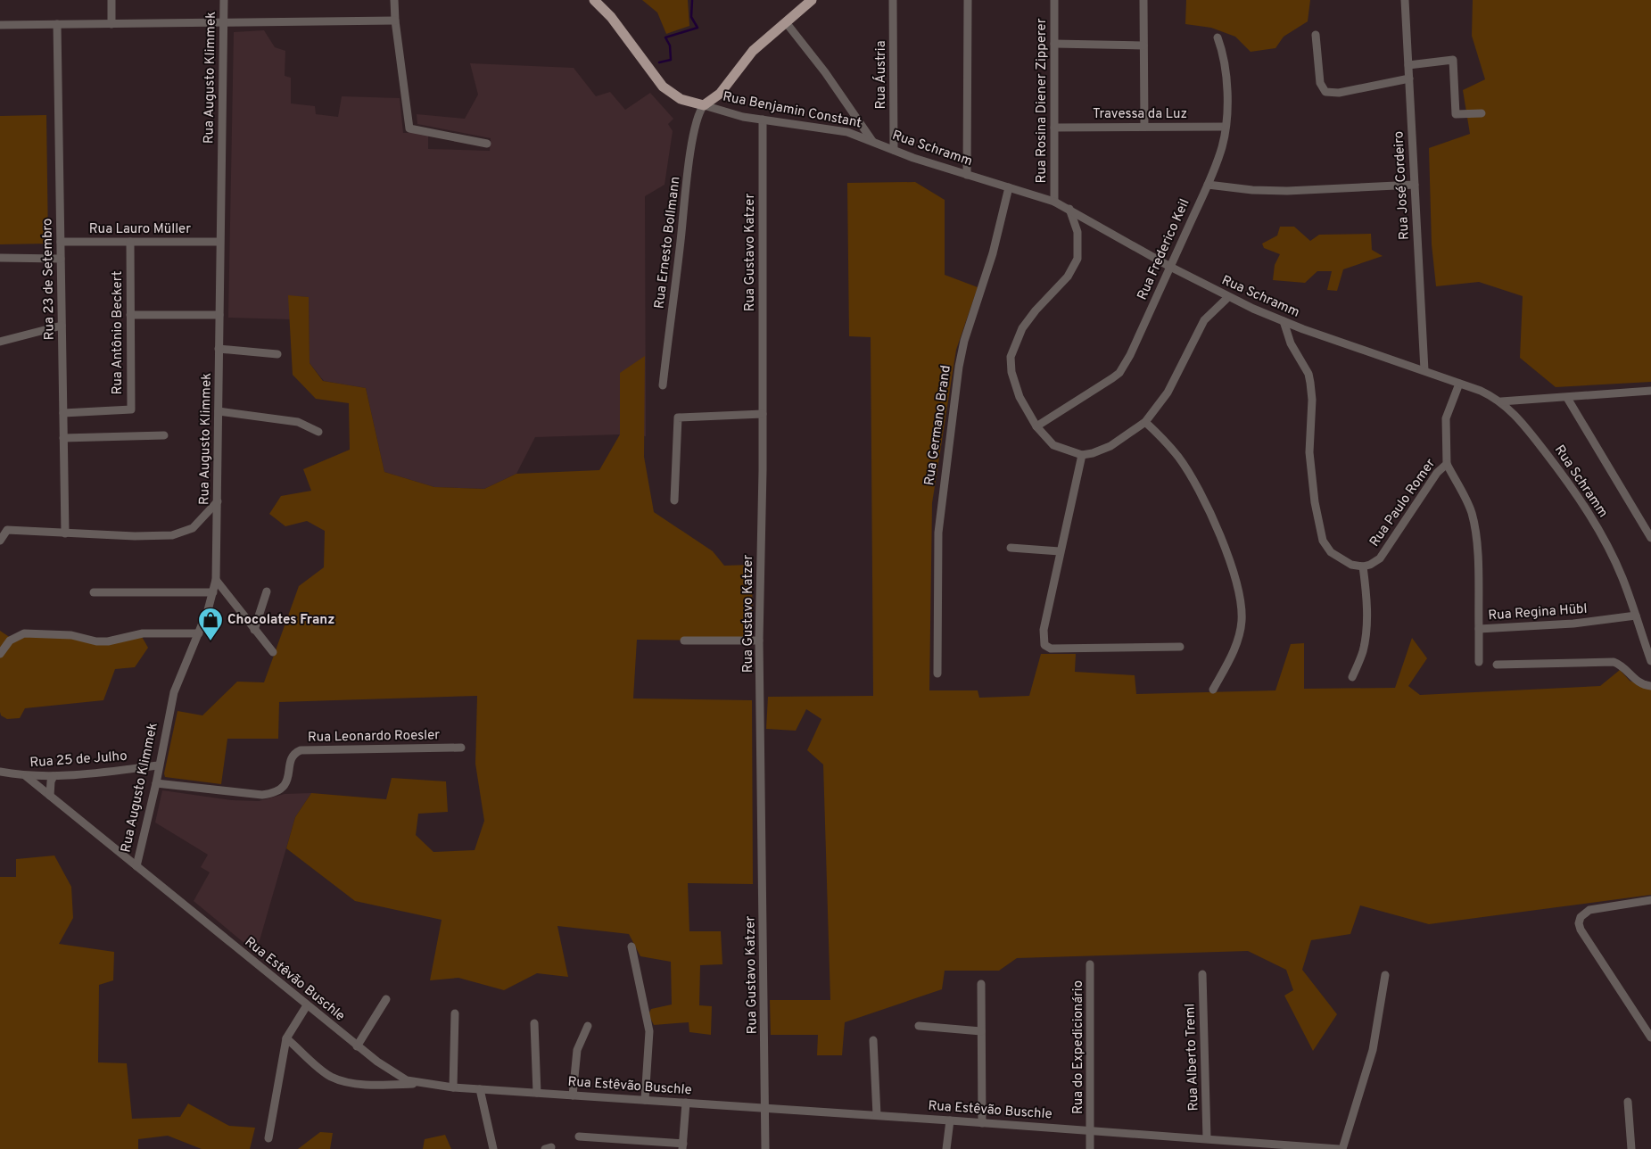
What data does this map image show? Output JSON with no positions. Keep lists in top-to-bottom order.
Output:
{
  "streets": {
    "main road": ["Rua Benjamin Constant"],
    "street": [
      "Rua Áustria",
      "Rua Augusto Klimmek",
      "Rua Rosina Diener Zipperer",
      "Travessa da Luz",
      "Rua Schramm",
      "Rua José Cordeiro",
      "Rua Lauro Müller",
      "Rua Ernesto Bollmann",
      "Rua Frederico Keil",
      "Rua Gustavo Katzer",
      "Rua 23 de Setembro",
      "Rua Antônio Beckert",
      "Rua Germano Brand",
      "Rua Paulo Romer",
      "Rua Regina Hübl",
      "Rua Leonardo Roesler",
      "Rua 25 de Julho",
      "Rua Estêvão Buschle",
      "Rua do Expedicionário",
      "Rua Alberto Treml"
    ]
  },
  "crossings": [
    ["Rua Áustria", "Rua Schramm"],
    ["Rua Augusto Klimmek", "Rua Lauro Müller"],
    ["Rua Augusto Klimmek", "Rua Leonardo Roesler"],
    ["Rua Augusto Klimmek", "Rua 25 de Julho"],
    ["Rua Augusto Klimmek", "Rua Estêvão Buschle"],
    ["Rua Rosina Diener Zipperer", "Travessa da Luz"],
    ["Rua Rosina Diener Zipperer", "Rua Schramm"],
    ["Rua Benjamin Constant", "Rua Schramm"],
    ["Rua Benjamin Constant", "Rua Ernesto Bollmann"],
    ["Rua Benjamin Constant", "Rua Gustavo Katzer"],
    ["Travessa da Luz", "Rua Frederico Keil"],
    ["Rua Schramm", "Rua José Cordeiro"],
    ["Rua Schramm", "Rua Frederico Keil"],
    ["Rua Schramm", "Rua Germano Brand"],
    ["Rua Schramm", "Rua Paulo Romer"],
    ["Rua Schramm", "Rua Regina Hübl"],
    ["Rua Lauro Müller", "Rua 23 de Setembro"],
    ["Rua Lauro Müller", "Rua Antônio Beckert"],
    ["Rua Gustavo Katzer", "Rua Estêvão Buschle"],
    ["Rua 23 de Setembro", "Rua Antônio Beckert"],
    ["Rua Paulo Romer", "Rua Regina Hübl"],
    ["Rua 25 de Julho", "Rua Estêvão Buschle"],
    ["Rua Estêvão Buschle", "Rua do Expedicionário"],
    ["Rua Estêvão Buschle", "Rua Alberto Treml"]
  ],
  "places": {
    "shop": ["Chocolates Franz"]
  }
}
